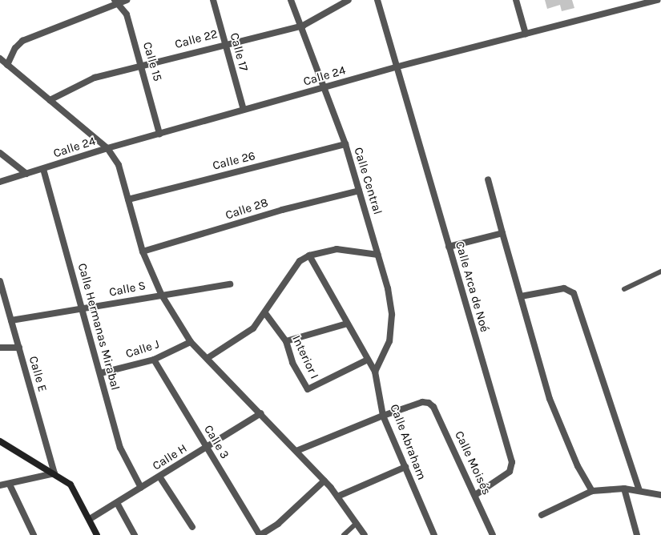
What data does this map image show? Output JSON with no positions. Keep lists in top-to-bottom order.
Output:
{
  "streets": {
    "street": [
      "Calle 22",
      "Calle 17",
      "Calle 15",
      "Calle 24",
      "Calle 26",
      "Calle Central",
      "Calle 28",
      "Calle Arca de Noé",
      "Calle S",
      "Calle Hermanas Mirabal",
      "Calle J",
      "Interior I",
      "Calle E",
      "Calle 3",
      "Calle Abraham",
      "Calle H",
      "Calle Moisés"
    ]
  },
  "crossings": [
    ["Calle 22", "Calle 17"],
    ["Calle 22", "Calle 15"],
    ["Calle 22", "Calle Central"],
    ["Calle 17", "Calle 24"],
    ["Calle 15", "Calle 24"],
    ["Calle 24", "Calle Central"],
    ["Calle 24", "Calle Arca de Noé"],
    ["Calle 24", "Calle Hermanas Mirabal"],
    ["Calle 26", "Calle Central"],
    ["Calle Central", "Calle 28"],
    ["Calle Central", "Calle Abraham"],
    ["Calle Arca de Noé", "Calle Moisés"],
    ["Calle S", "Calle Hermanas Mirabal"],
    ["Calle S", "Calle E"],
    ["Calle Hermanas Mirabal", "Calle J"],
    ["Calle Hermanas Mirabal", "Calle H"],
    ["Calle J", "Calle 3"],
    ["Interior I", "Calle Abraham"],
    ["Calle 3", "Calle H"],
    ["Calle Abraham", "Calle Moisés"]
  ]
}
